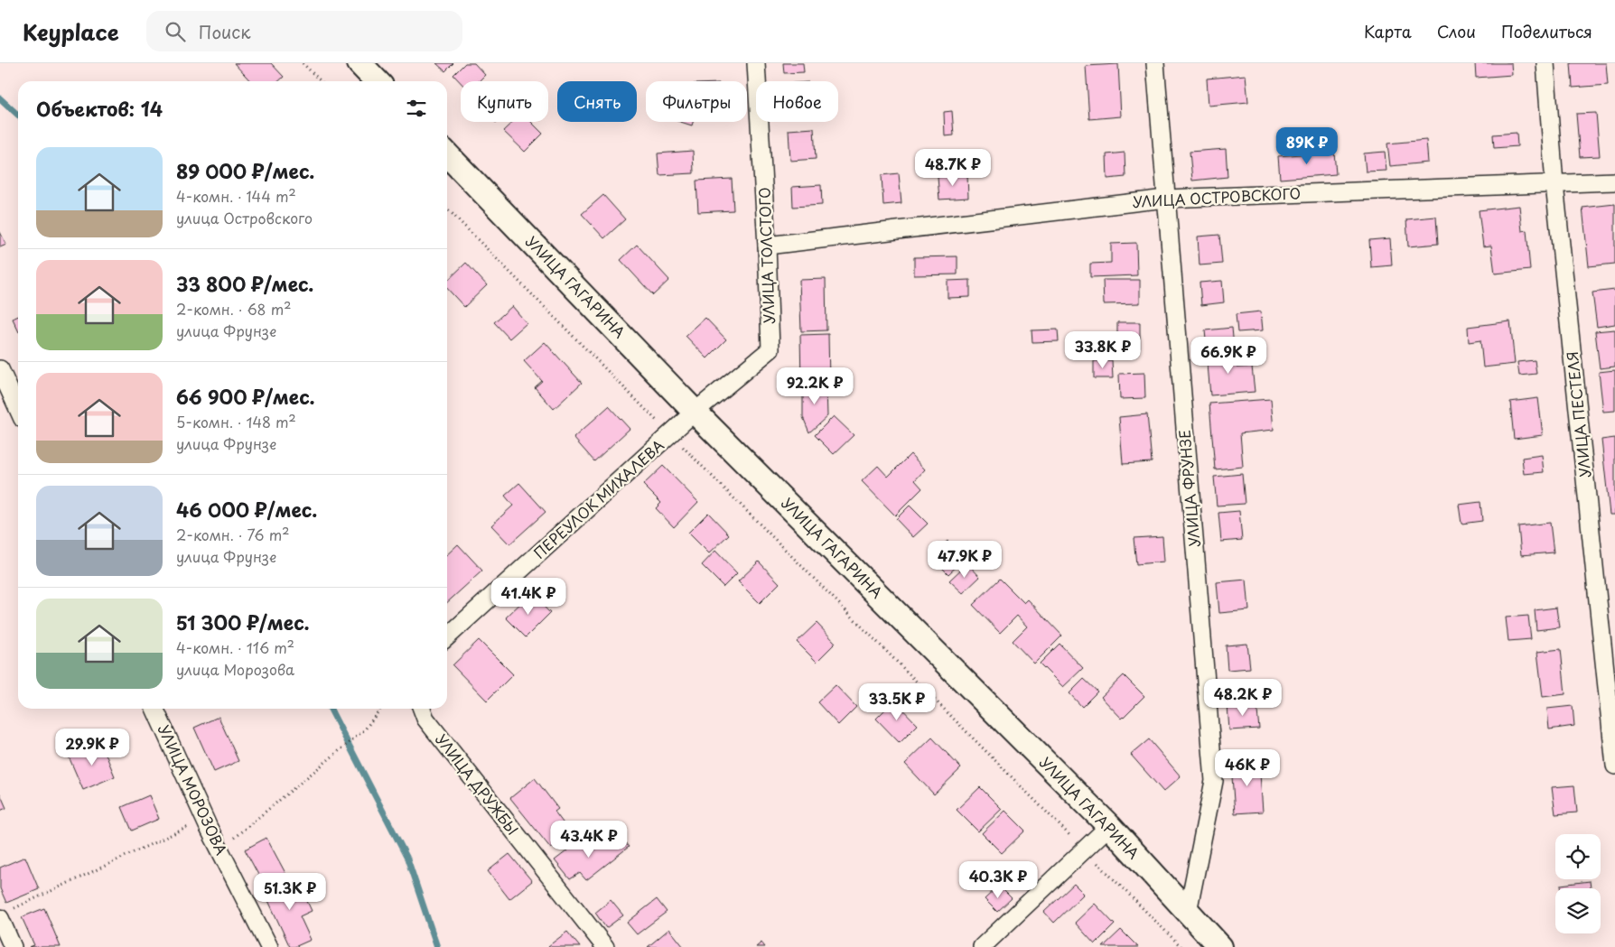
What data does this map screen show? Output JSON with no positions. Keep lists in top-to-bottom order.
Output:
{
  "streets": {
    "main road": ["УЛИЦА ГАГАРИНА"],
    "street": [
      "УЛИЦА ОСТРОВСКОГО",
      "УЛИЦА ТОЛСТОГО",
      "УЛИЦА ПЕСТЕЛЯ",
      "УЛИЦА ФРУНЗЕ",
      "ПЕРЕУЛОК МИХАЛЕВА",
      "УЛИЦА ДРУЖБЫ",
      "УЛИЦА МОРОЗОВА"
    ]
  },
  "crossings": [
    ["УЛИЦА ОСТРОВСКОГО", "УЛИЦА ТОЛСТОГО"],
    ["УЛИЦА ОСТРОВСКОГО", "УЛИЦА ПЕСТЕЛЯ"],
    ["УЛИЦА ОСТРОВСКОГО", "УЛИЦА ФРУНЗЕ"],
    ["УЛИЦА ТОЛСТОГО", "УЛИЦА ГАГАРИНА"],
    ["УЛИЦА ТОЛСТОГО", "ПЕРЕУЛОК МИХАЛЕВА"],
    ["УЛИЦА ГАГАРИНА", "УЛИЦА ФРУНЗЕ"],
    ["УЛИЦА ГАГАРИНА", "ПЕРЕУЛОК МИХАЛЕВА"]
  ],
  "page": {
    "header": "Keyplace",
    "search": "Поиск",
    "nav": ["Карта", "Слои", "Поделиться"],
    "chip": [
      "Купить",
      "Снять",
      "Фильтры",
      "Новое"
    ],
    "heading": "Объектов: 14",
    "price": [
      "89K ₽",
      "48.7K ₽",
      "33.8K ₽",
      "66.9K ₽",
      "92.2K ₽",
      "47.9K ₽",
      "41.4K ₽",
      "48.2K ₽",
      "33.5K ₽",
      "29.9K ₽",
      "46K ₽",
      "43.4K ₽",
      "40.3K ₽",
      "51.3K ₽"
    ],
    "list": [
      {
        "name": "89 000 ₽/мес.",
        "note": "4-комн. · 144 m² · улица Островского"
      },
      {
        "name": "33 800 ₽/мес.",
        "note": "2-комн. · 68 m² · улица Фрунзе"
      },
      {
        "name": "66 900 ₽/мес.",
        "note": "5-комн. · 148 m² · улица Фрунзе"
      },
      {
        "name": "46 000 ₽/мес.",
        "note": "2-комн. · 76 m² · улица Фрунзе"
      },
      {
        "name": "51 300 ₽/мес.",
        "note": "4-комн. · 116 m² · улица Морозова"
      }
    ]
  }
}
